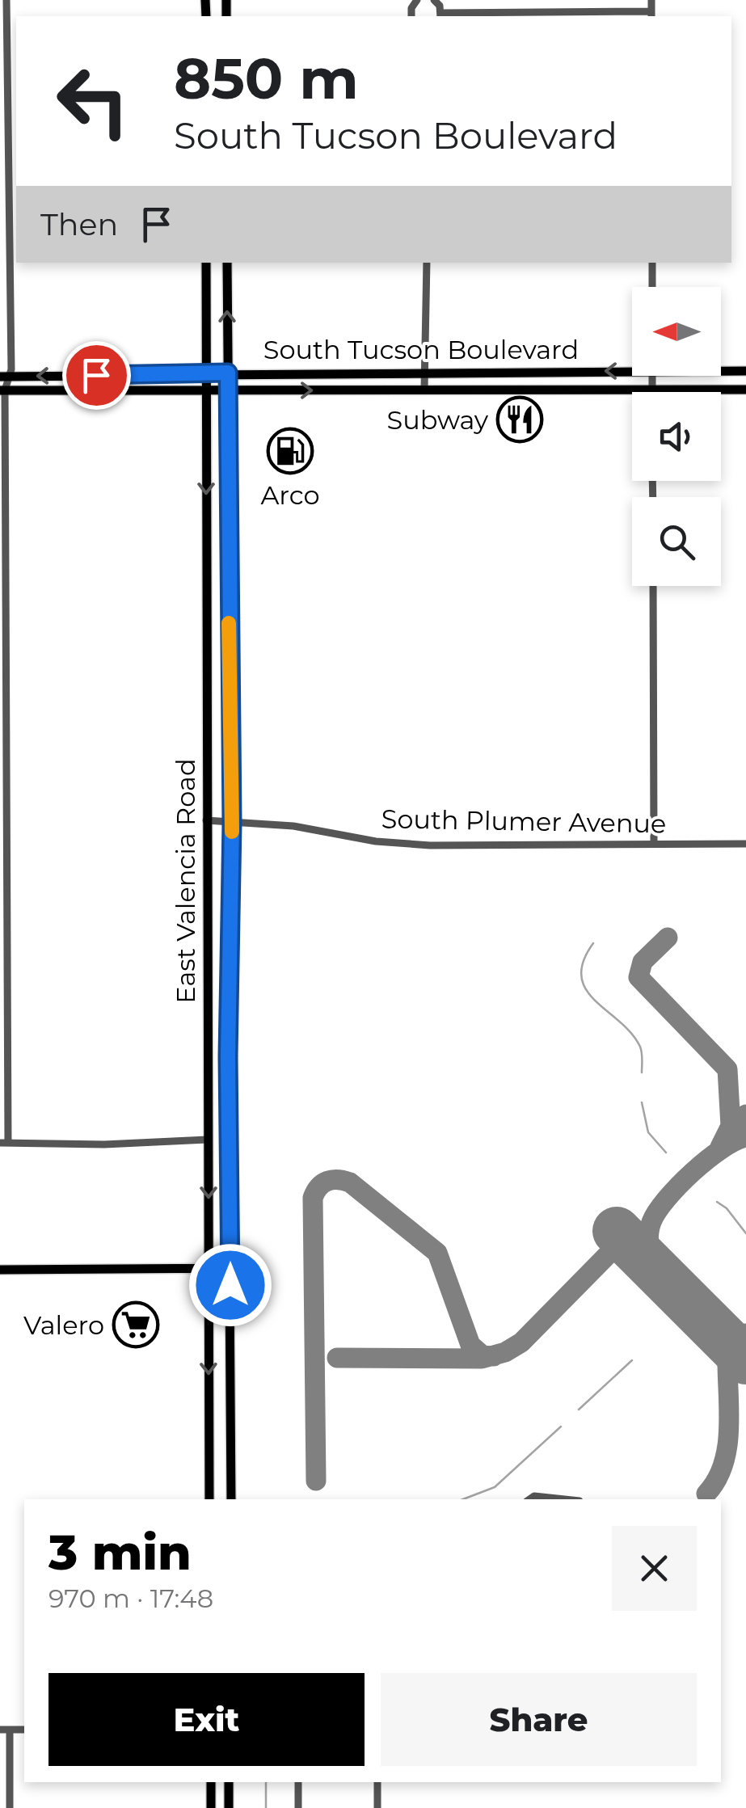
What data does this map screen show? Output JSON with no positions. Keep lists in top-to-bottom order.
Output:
{
  "streets": {
    "main road": ["South Tucson Boulevard", "East Valencia Road"],
    "street": ["South Plumer Avenue"]
  },
  "crossings": [
    ["South Tucson Boulevard", "East Valencia Road"],
    ["South Plumer Avenue", "East Valencia Road"]
  ],
  "places": {
    "restaurant": ["Subway"],
    "fuel station": ["Arco"],
    "supermarket": ["Valero"]
  },
  "north": "left",
  "page": {
    "turn": ["850 m", "South Tucson Boulevard"],
    "then": "Then",
    "heading": ["3 min", "970 m · 17:48"],
    "buttons": ["Exit", "Share"]
  }
}
